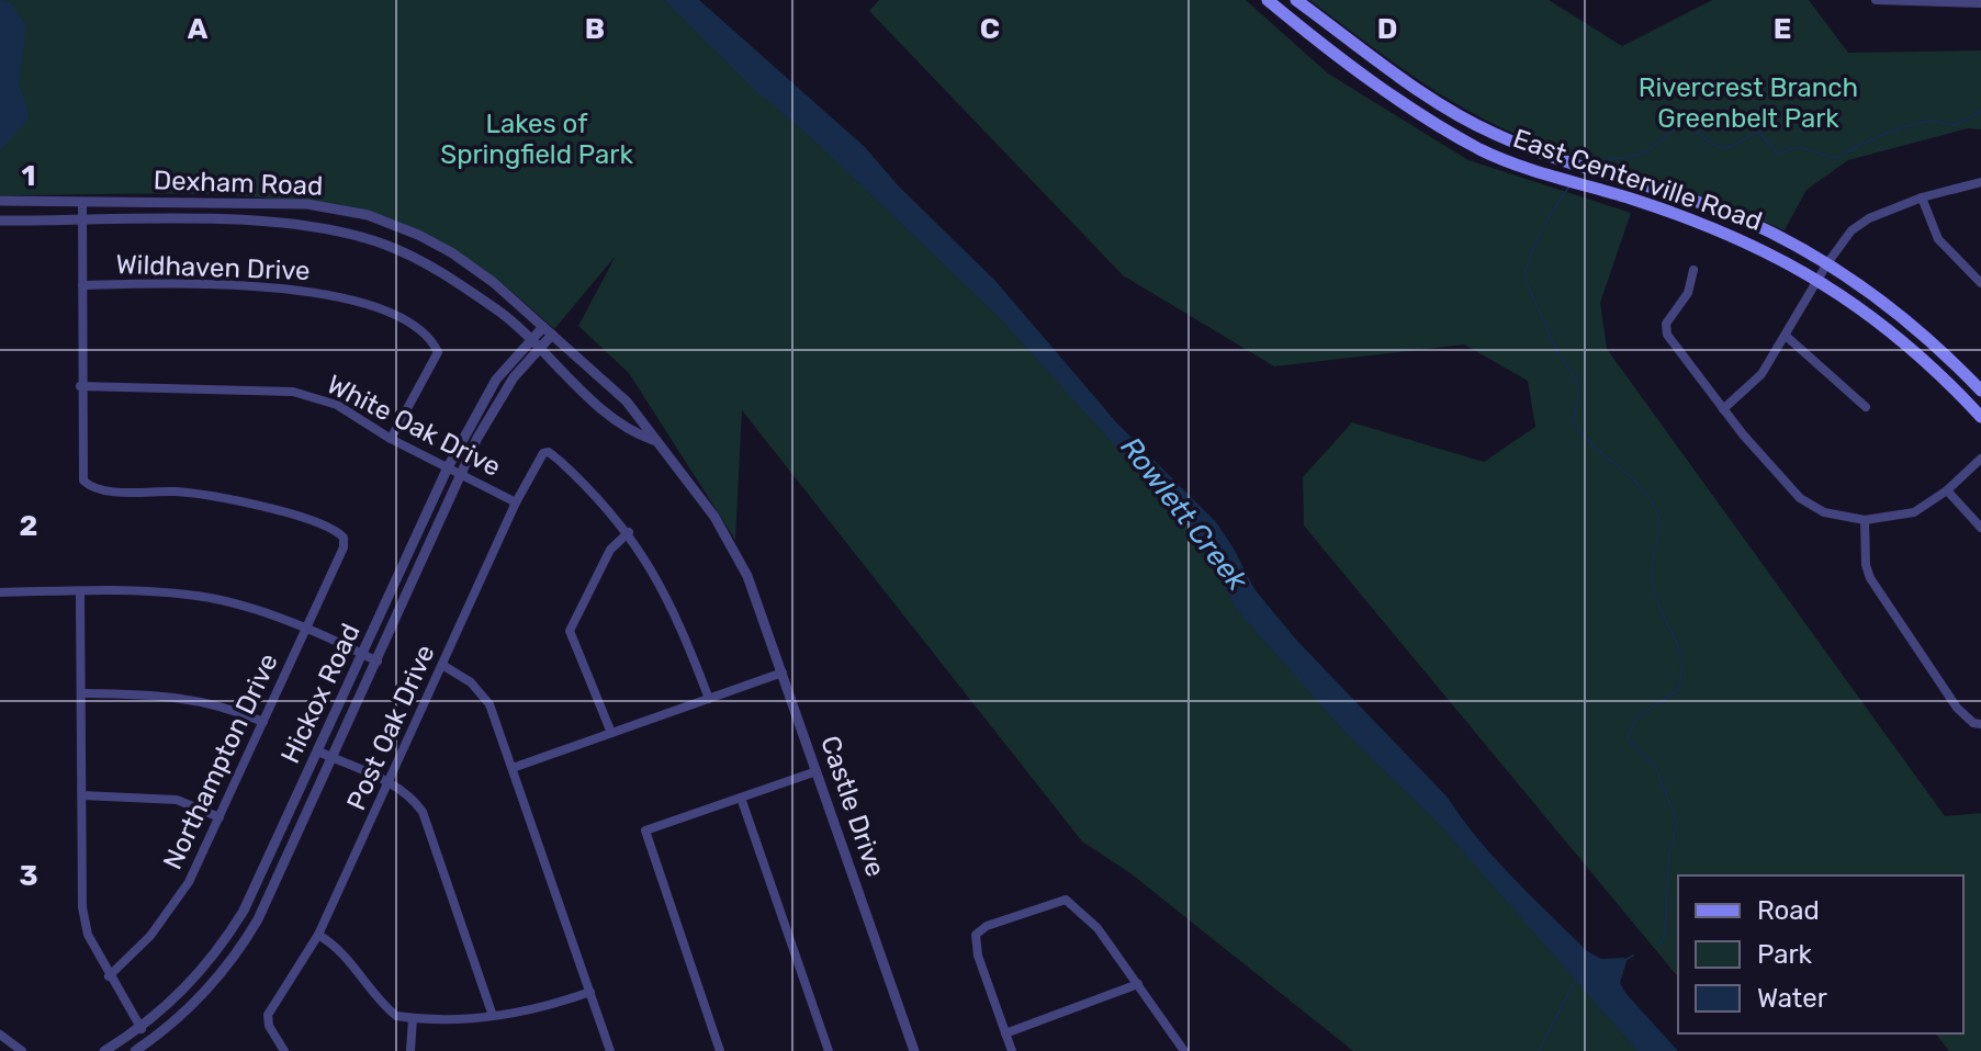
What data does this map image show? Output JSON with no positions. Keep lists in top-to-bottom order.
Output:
{
  "streets": {
    "main road": ["East Centerville Road"],
    "street": [
      "Dexham Road",
      "Wildhaven Drive",
      "White Oak Drive",
      "Hickox Road",
      "Post Oak Drive",
      "Northampton Drive",
      "Castle Drive"
    ]
  },
  "crossings": [
    ["Dexham Road", "Hickox Road"],
    ["Dexham Road", "Castle Drive"],
    ["Wildhaven Drive", "White Oak Drive"],
    ["White Oak Drive", "Hickox Road"],
    ["White Oak Drive", "Post Oak Drive"],
    ["White Oak Drive", "Northampton Drive"]
  ],
  "water": ["Rowlett Creek"],
  "parks": ["Rivercrest Branch Greenbelt Park", "Lakes of Springfield Park"],
  "legend": ["Road", "Park", "Water"],
  "grid": {
    "columns": [
      "A",
      "B",
      "C",
      "D",
      "E"
    ],
    "rows": ["1", "2", "3"]
  }
}
